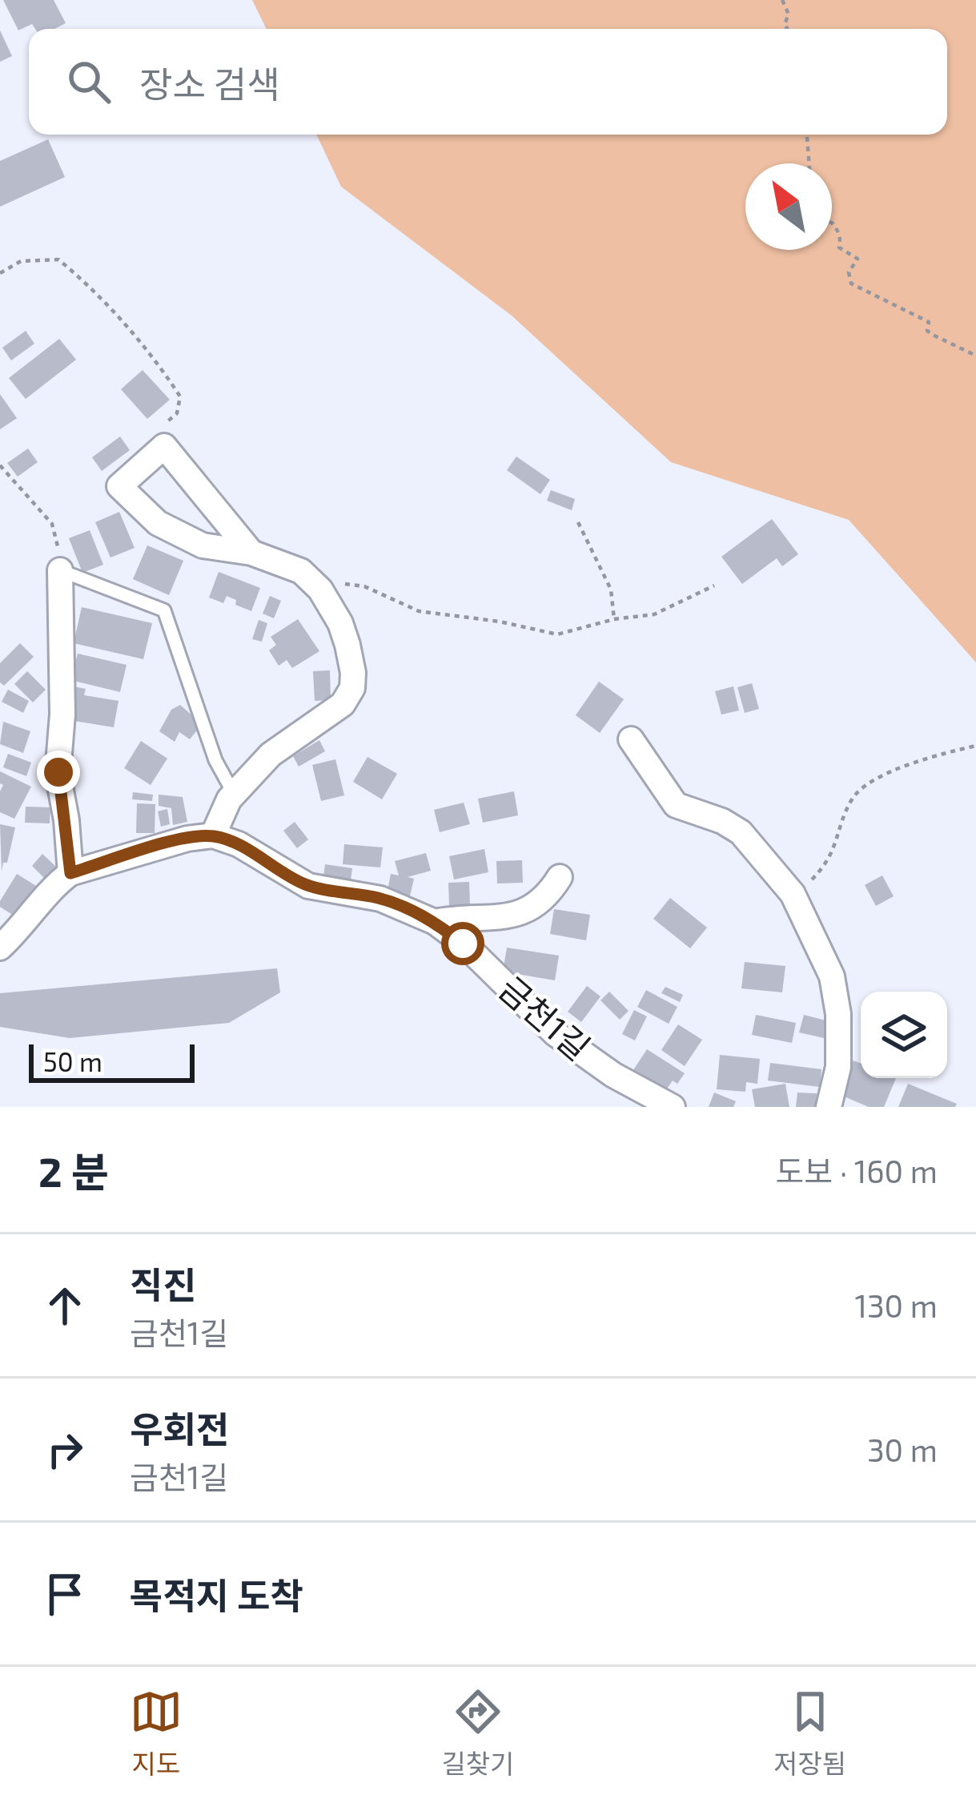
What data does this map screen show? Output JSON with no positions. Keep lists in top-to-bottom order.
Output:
{
  "streets": {
    "street": ["금천1길"]
  },
  "scale_bar": "50 m",
  "north": "top left",
  "page": {
    "search": "장소 검색",
    "scale": "50 m",
    "heading": ["2 분", "도보 · 160 m"],
    "list": [
      ["직진", "금천1길", "130 m"],
      ["우회전", "금천1길", "30 m"],
      "목적지 도착"
    ],
    "nav": ["지도", "길찾기", "저장됨"]
  }
}
